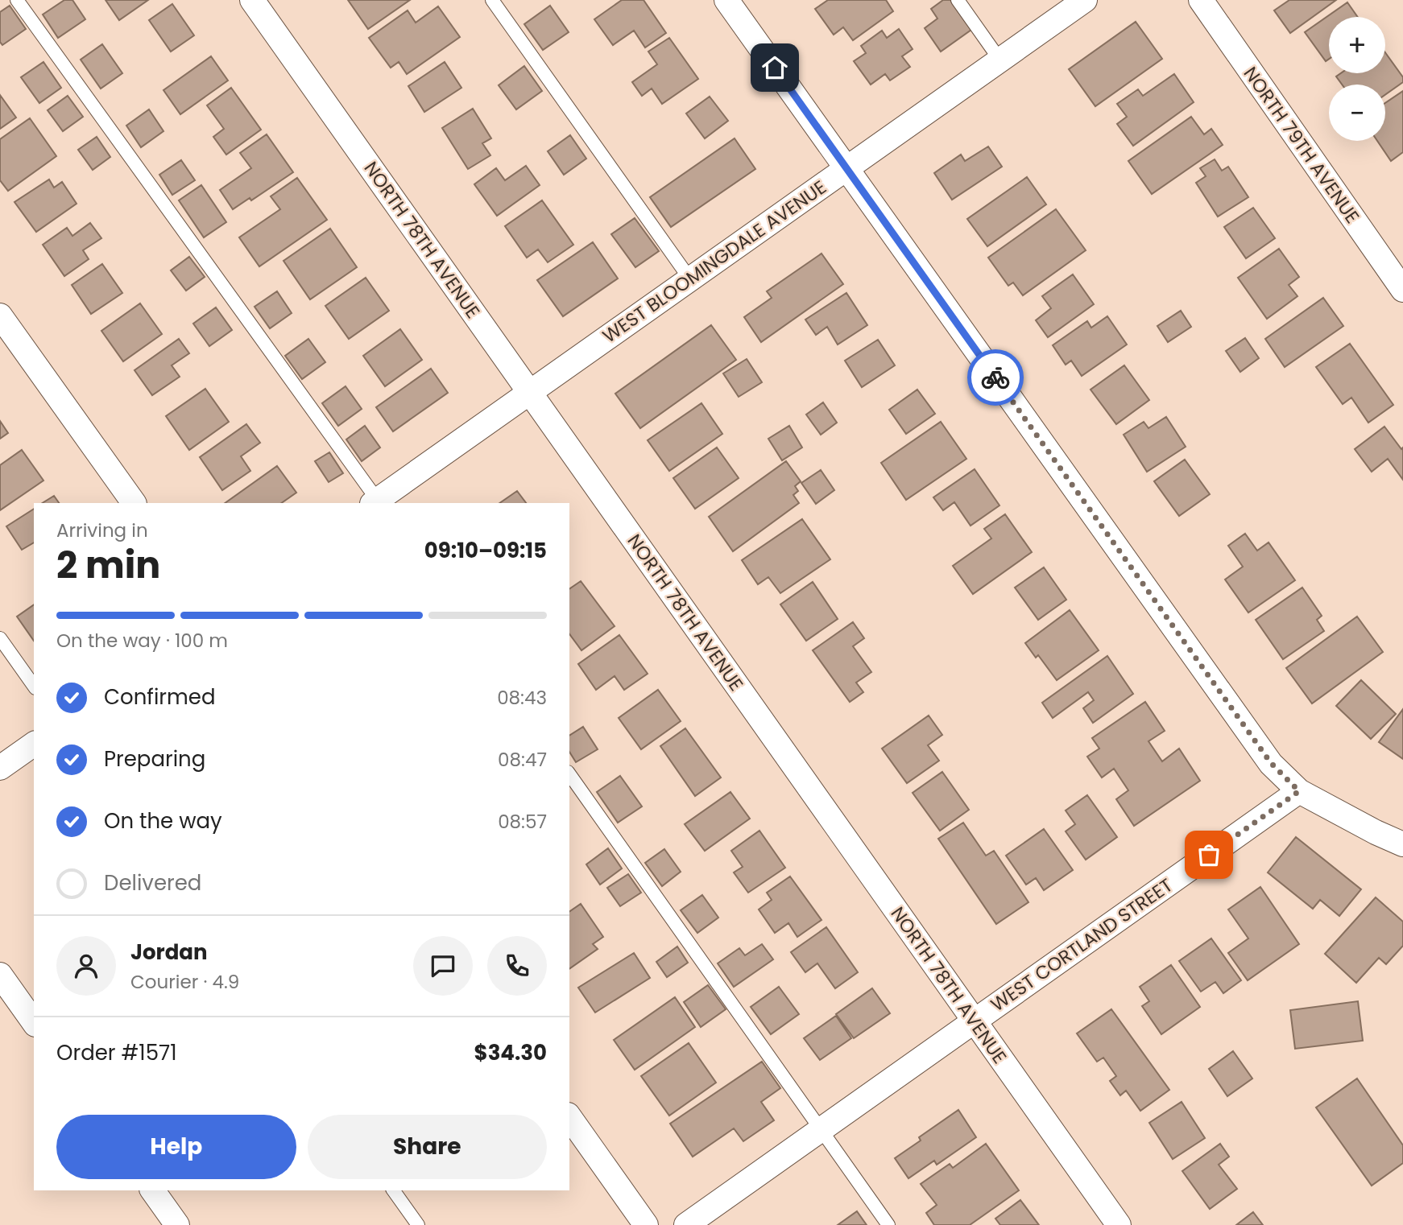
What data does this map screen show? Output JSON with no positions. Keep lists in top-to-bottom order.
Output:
{
  "streets": {
    "street": [
      "NORTH 79TH AVENUE",
      "NORTH 78TH AVENUE",
      "WEST BLOOMINGDALE AVENUE",
      "WEST CORTLAND STREET"
    ]
  },
  "crossings": [
    ["NORTH 78TH AVENUE", "WEST BLOOMINGDALE AVENUE"],
    ["NORTH 78TH AVENUE", "WEST CORTLAND STREET"]
  ],
  "page": {
    "map_buttons": ["+", "−"],
    "heading": ["2 min", "Arriving in", "09:10–09:15"],
    "panel": [
      "Jordan",
      "Courier · 4.9",
      "Order #1571",
      "$34.30"
    ],
    "bar": "On the way · 100 m",
    "list": [
      ["Confirmed", "08:43"],
      ["Preparing", "08:47"],
      ["On the way", "08:57"],
      "Delivered"
    ],
    "buttons": ["Help", "Share"]
  }
}
